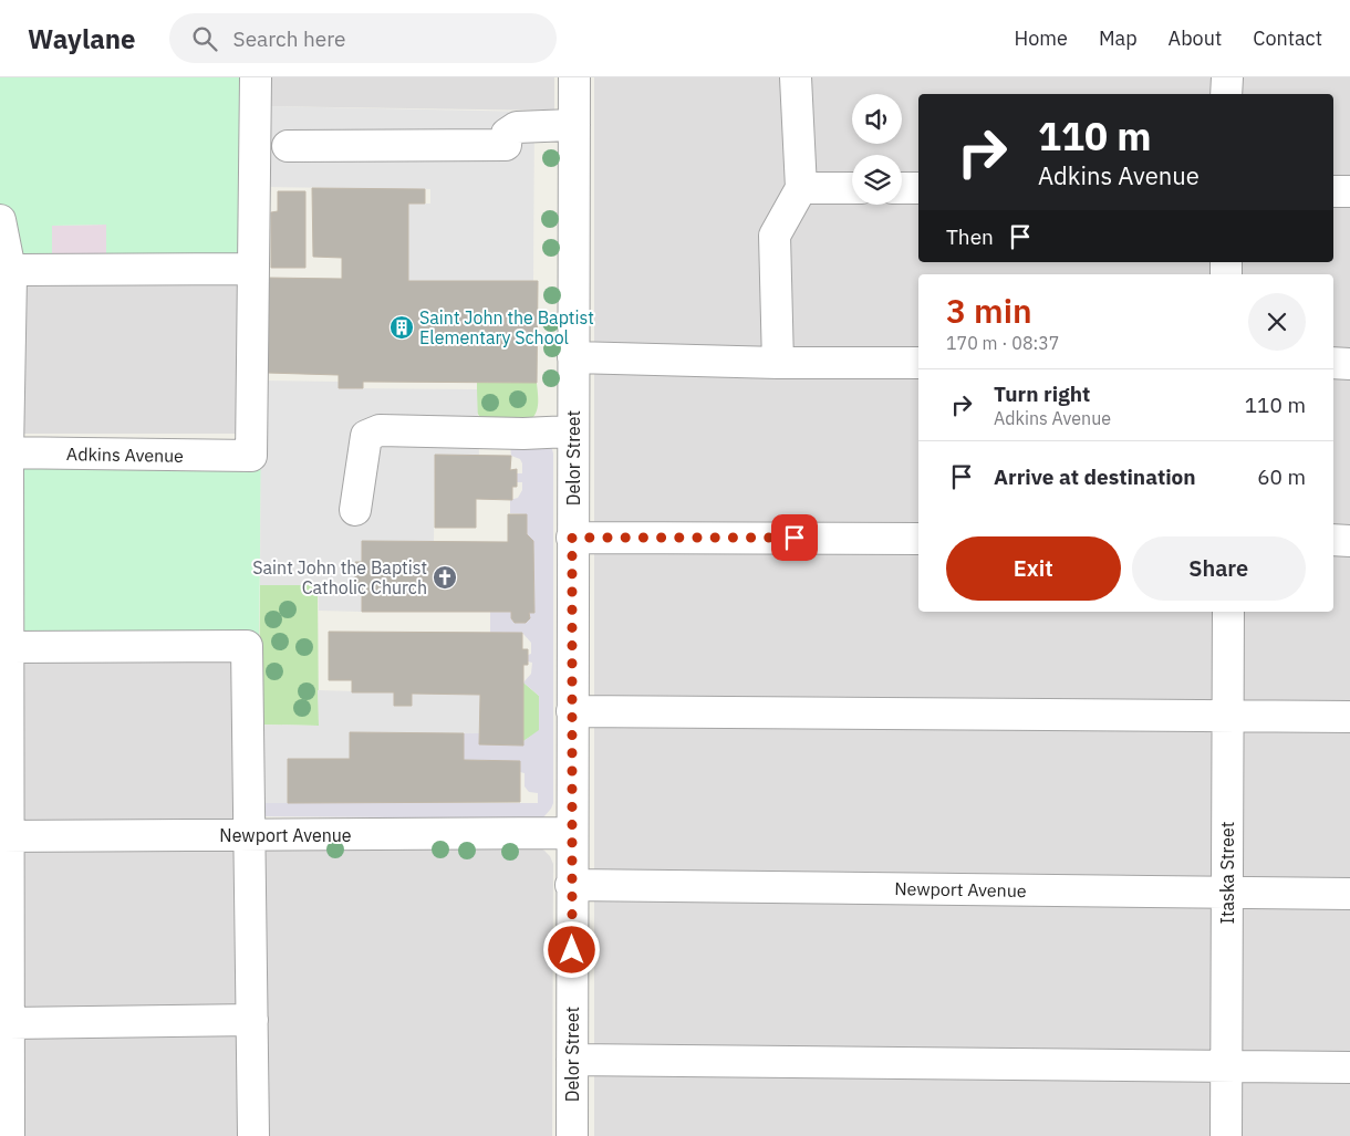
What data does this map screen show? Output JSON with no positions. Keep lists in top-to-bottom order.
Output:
{
  "streets": {
    "street": [
      "Adkins Avenue",
      "Delor Street",
      "Newport Avenue",
      "Itaska Street"
    ]
  },
  "crossings": [
    ["Delor Street", "Newport Avenue"],
    ["Newport Avenue", "Itaska Street"]
  ],
  "places": {
    "building": ["Saint John the Baptist Elementary School"],
    "church": ["Saint John the Baptist Catholic Church"]
  },
  "page": {
    "header": "Waylane",
    "search": "Search here",
    "nav": [
      "Home",
      "Map",
      "About",
      "Contact"
    ],
    "turn": ["110 m", "Adkins Avenue"],
    "then": "Then",
    "heading": ["3 min", "170 m · 08:37"],
    "list": [
      {
        "name": "Turn right",
        "note": "Adkins Avenue",
        "value": "110 m"
      },
      {
        "name": "Arrive at destination",
        "value": "60 m"
      }
    ],
    "buttons": ["Exit", "Share"]
  }
}
